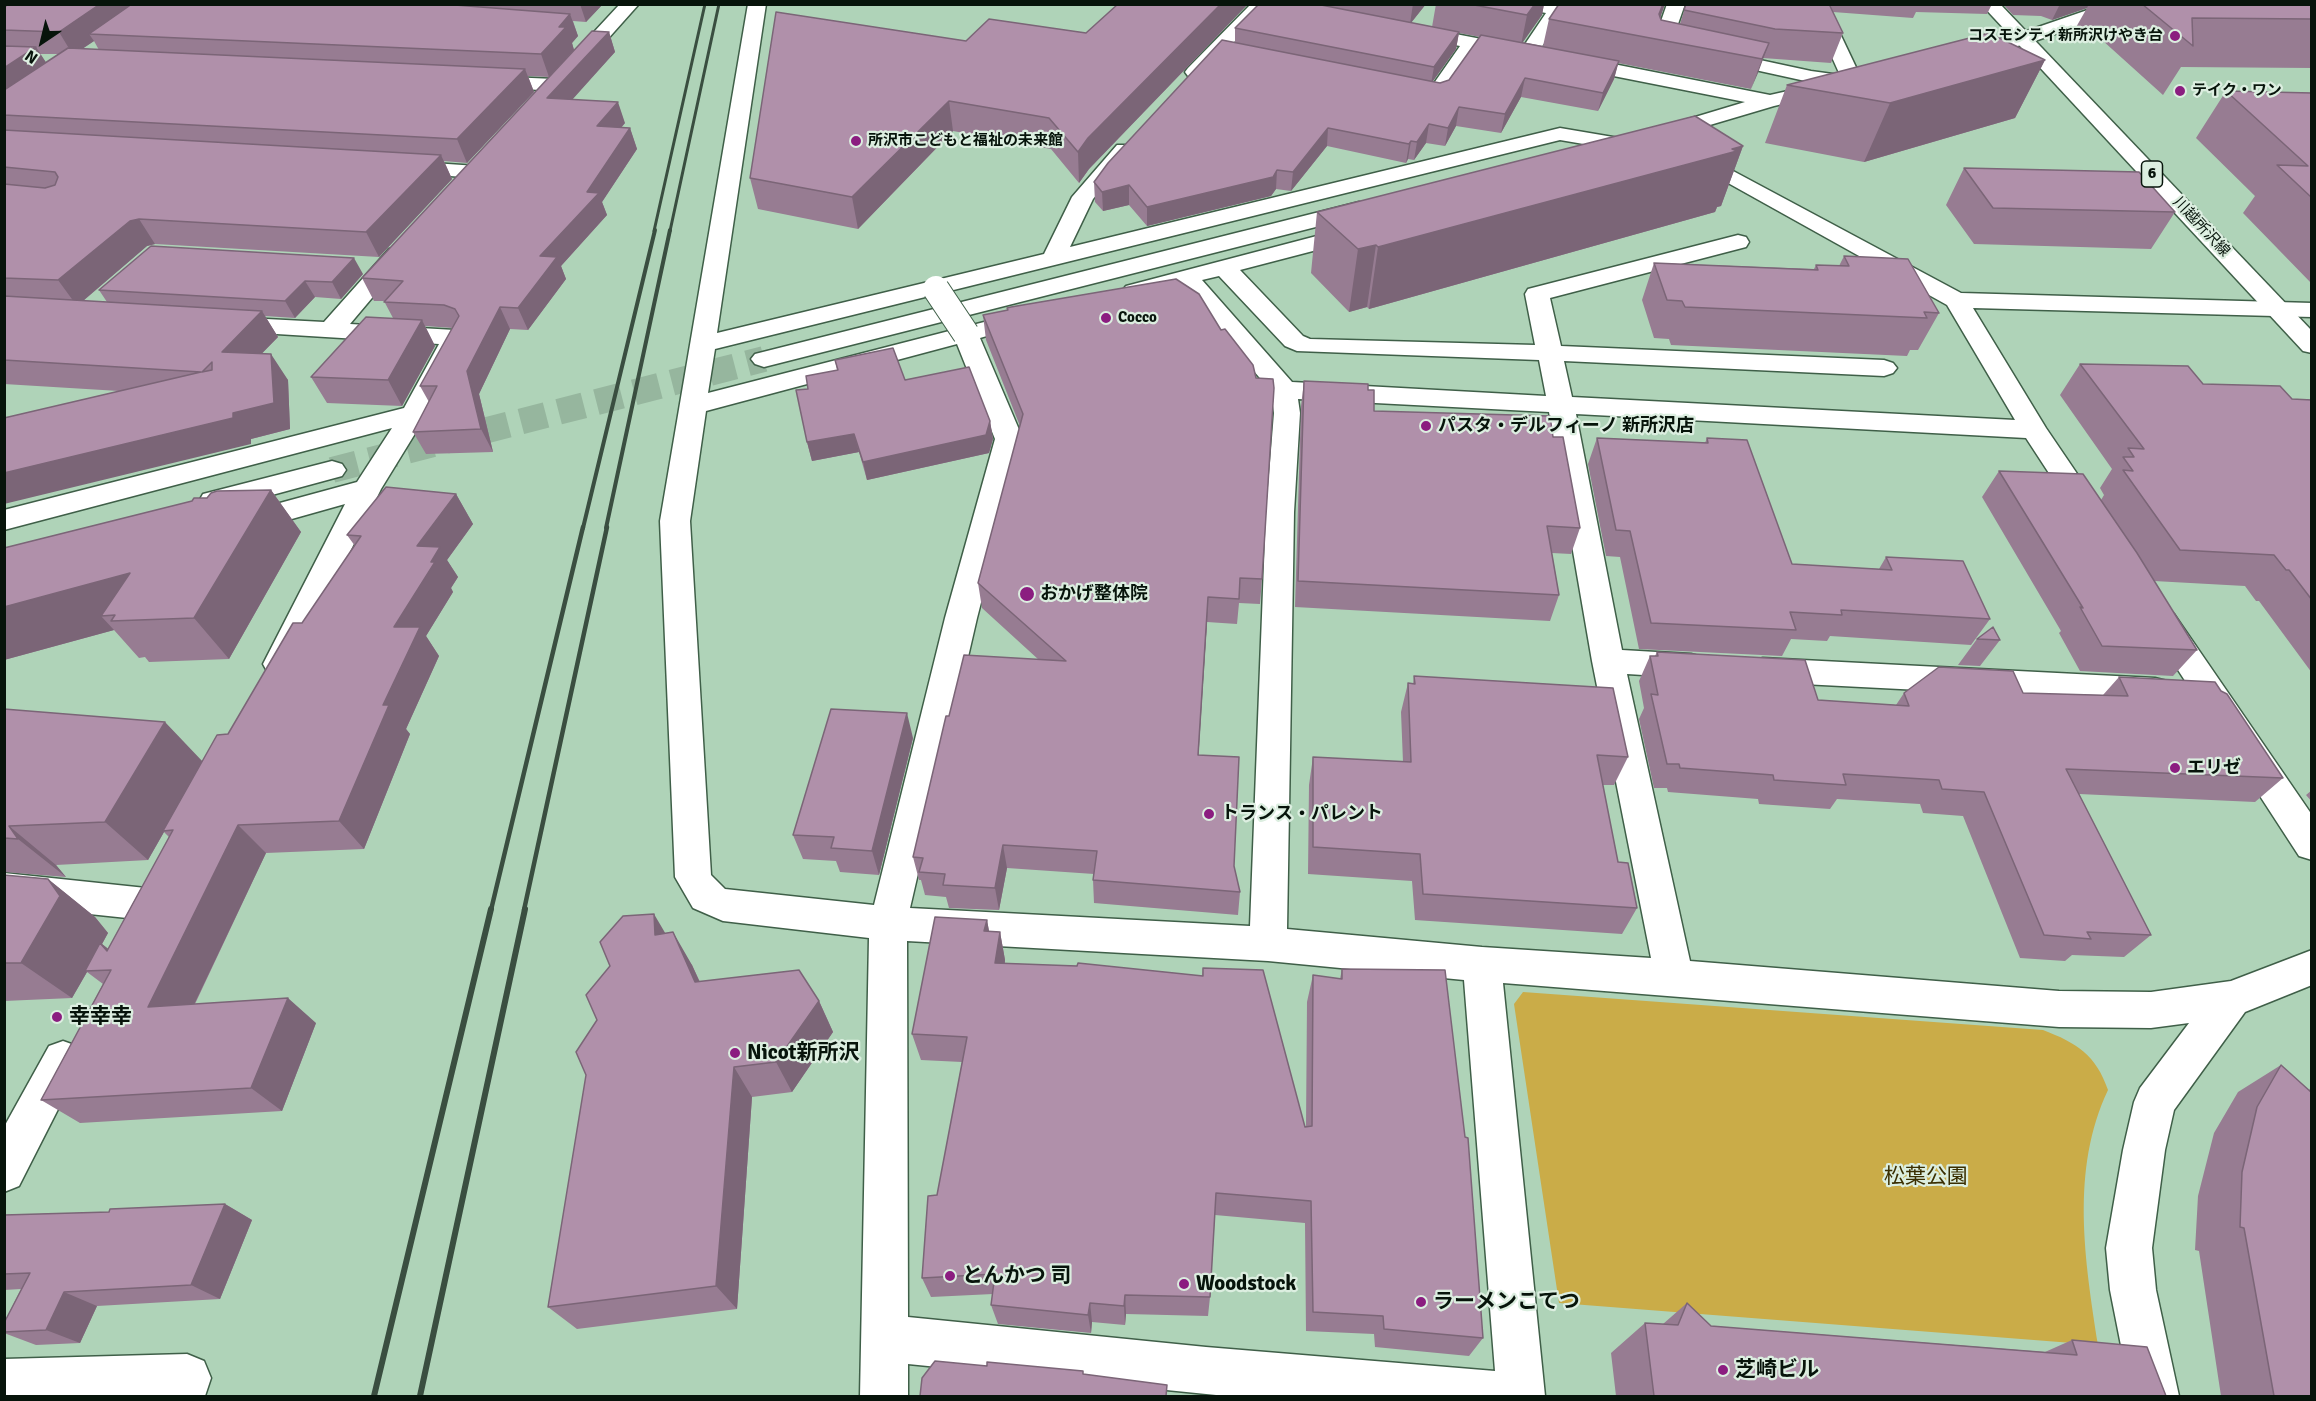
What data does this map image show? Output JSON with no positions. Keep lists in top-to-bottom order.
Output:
{
  "streets": {
    "street": ["6", "川越所沢線"]
  },
  "parks": ["松葉公園"],
  "places": [
    "コスモシティ新所沢けやき台",
    "テイク・ワン",
    "所沢市こどもと福祉の未来館",
    "Cocco",
    "パスタ・デルフィーノ 新所沢店",
    "おかげ整体院",
    "エリゼ",
    "トランス・パレント",
    "幸幸幸",
    "Nicot新所沢",
    "とんかつ 司",
    "Woodstock",
    "ラーメンこてつ",
    "芝崎ビル"
  ],
  "north": "bottom left"
}
